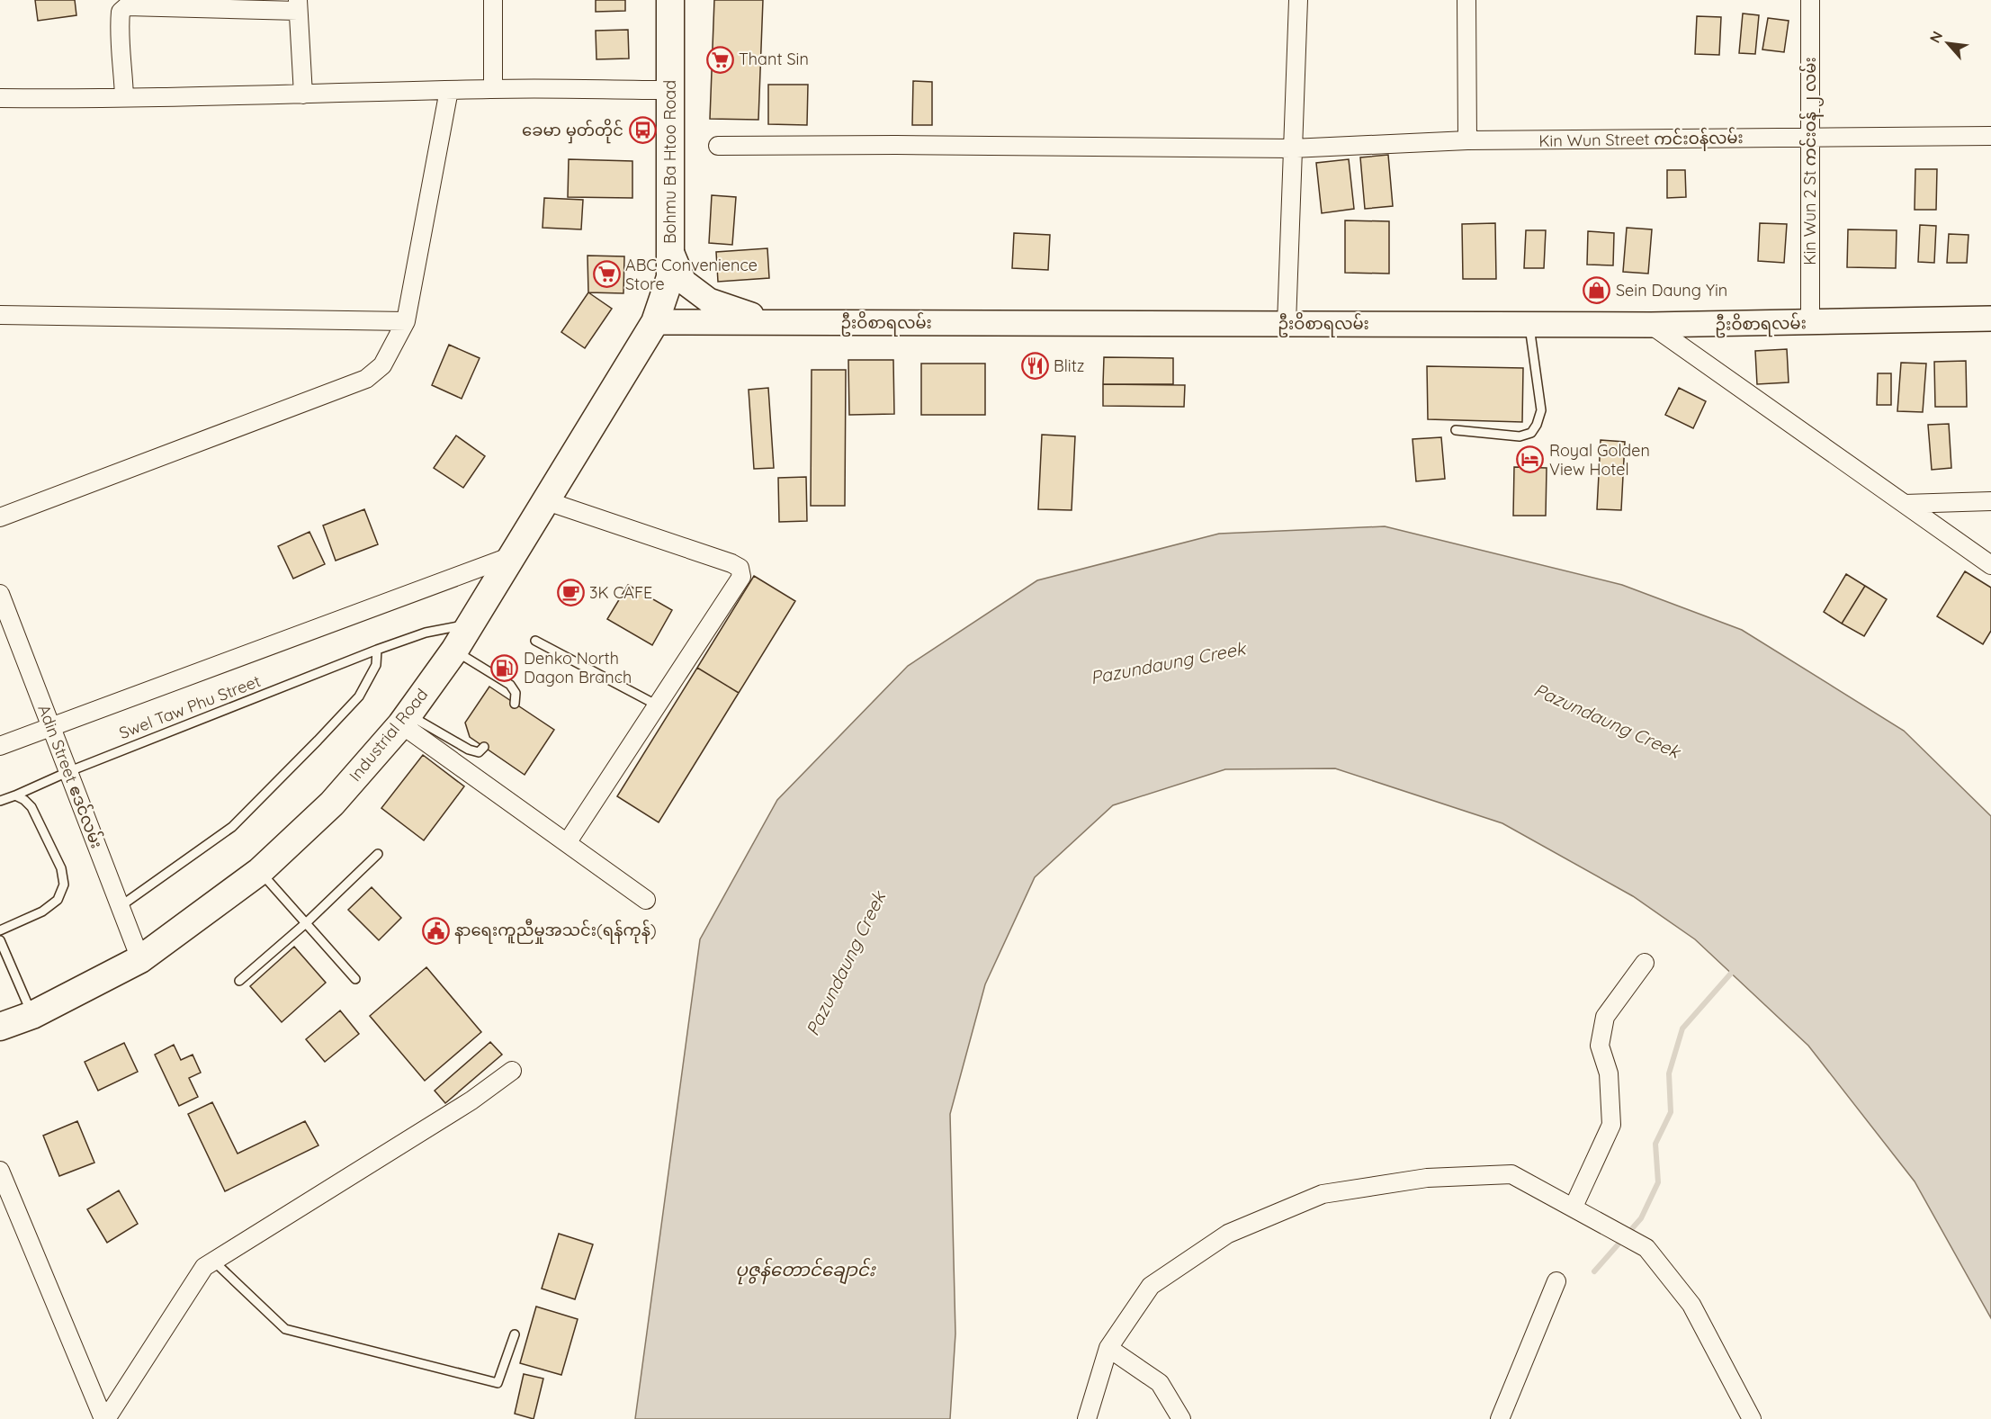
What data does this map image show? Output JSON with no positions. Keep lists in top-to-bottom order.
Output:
{
  "streets": {
    "main road": ["Bohmu Ba Htoo Road", "ဦးဝိစာရလမ်း", "Industrial Road"],
    "street": ["Kin Wun Street ကင်းဝန်လမ်း", "Kin Wun 2 St ကင်းဝန် ၂ လမ်း", "Adin Street ဧဒင်လမ်း"],
    "lane": ["Swel Taw Phu Street"]
  },
  "crossings": [
    ["Kin Wun Street ကင်းဝန်လမ်း", "Kin Wun 2 St ကင်းဝန် ၂ လမ်း"],
    ["Kin Wun 2 St ကင်းဝန် ၂ လမ်း", "ဦးဝိစာရလမ်း"],
    ["Bohmu Ba Htoo Road", "ဦးဝိစာရလမ်း"],
    ["Bohmu Ba Htoo Road", "Industrial Road"],
    ["ဦးဝိစာရလမ်း", "Industrial Road"],
    ["Swel Taw Phu Street", "Industrial Road"],
    ["Swel Taw Phu Street", "Adin Street ဧဒင်လမ်း"],
    ["Industrial Road", "Adin Street ဧဒင်လမ်း"]
  ],
  "water": ["Pazundaung Creek", "ပုဇွန်တောင်ချောင်း"],
  "places": {
    "supermarket": ["Thant Sin", "ABC Convenience Store"],
    "bus stop": ["ခေမာ မှတ်တိုင်"],
    "shop": ["Sein Daung Yin"],
    "restaurant": ["Blitz"],
    "hotel": ["Royal Golden View Hotel"],
    "cafe": ["3K CAFE"],
    "fuel station": ["Denko North Dagon Branch"],
    "public building": ["နာရေးကူညီမှုအသင်း(ရန်ကုန်)"]
  },
  "north": "top left"
}
